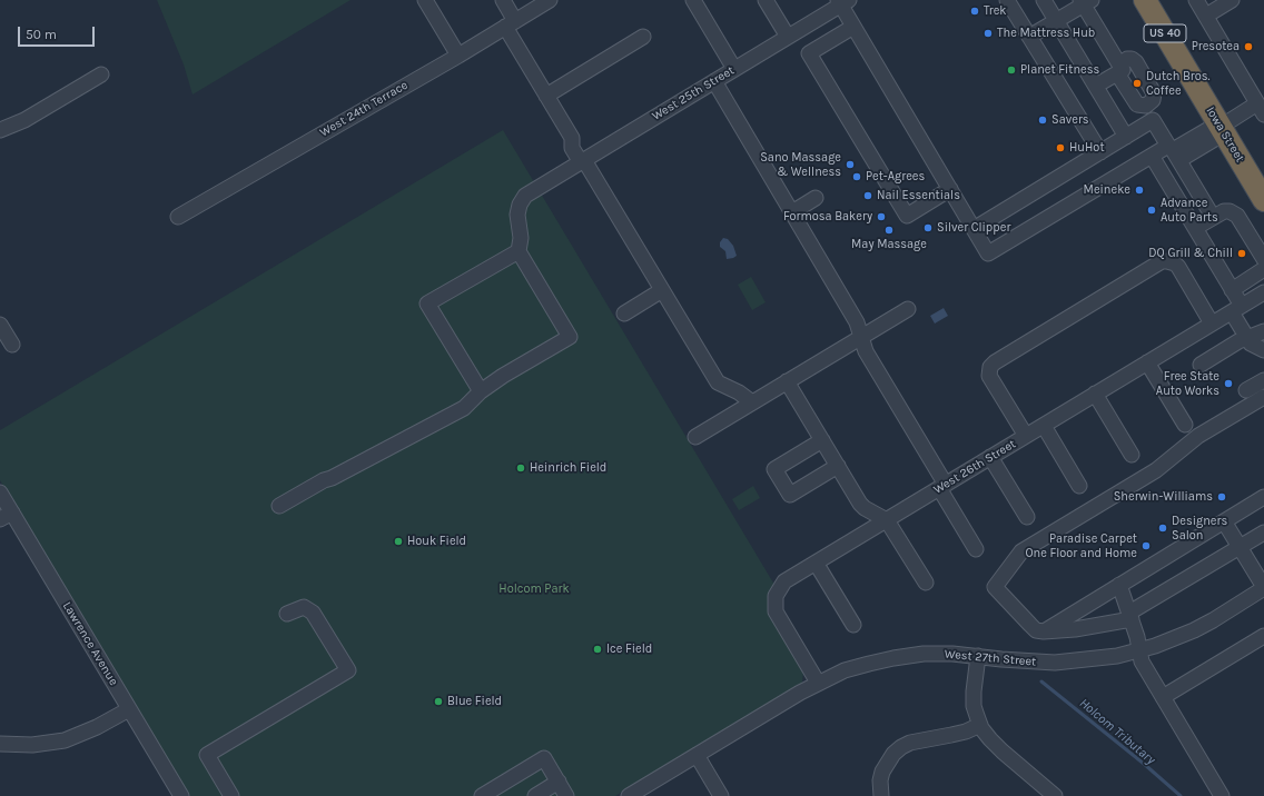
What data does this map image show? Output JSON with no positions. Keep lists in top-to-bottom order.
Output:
{
  "streets": {
    "highway": ["US 40", "Iowa Street"],
    "street": [
      "West 25th Street",
      "West 24th Terrace",
      "West 26th Street",
      "Lawrence Avenue",
      "West 27th Street"
    ]
  },
  "crossings": [
    ["West 26th Street", "West 27th Street"]
  ],
  "water": ["Holcom Tributary"],
  "parks": ["Holcom Park"],
  "places": [
    "Trek",
    "The Mattress Hub",
    "Presotea",
    "Planet Fitness",
    "Dutch Bros. Coffee",
    "Savers",
    "HuHot",
    "Sano Massage & Wellness",
    "Pet-Agrees",
    "Meineke",
    "Nail Essentials",
    "Advance Auto Parts",
    "Formosa Bakery",
    "Silver Clipper",
    "May Massage",
    "DQ Grill & Chill",
    "Free State Auto Works",
    "Heinrich Field",
    "Sherwin-Williams",
    "Designers Salon",
    "Houk Field",
    "Paradise Carpet One Floor and Home",
    "Ice Field",
    "Blue Field"
  ],
  "scale_bar": "50 m"
}
